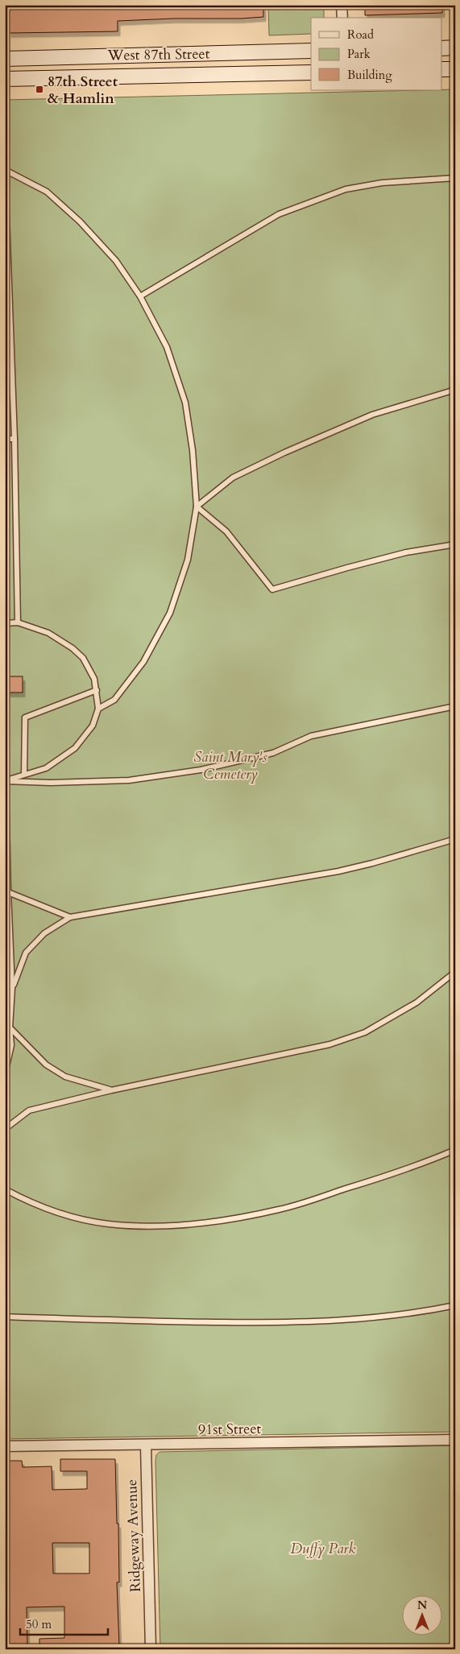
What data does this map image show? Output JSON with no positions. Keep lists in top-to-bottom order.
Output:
{
  "streets": {
    "main road": ["West 87th Street"],
    "street": ["91st Street", "Ridgeway Avenue"]
  },
  "crossings": [
    ["91st Street", "Ridgeway Avenue"]
  ],
  "parks": ["Saint Mary's Cemetery", "Duffy Park"],
  "places": {
    "transit": ["87th Street & Hamlin"]
  },
  "legend": ["Road", "Park", "Building"],
  "scale_bar": "50 m",
  "north": "top"
}
